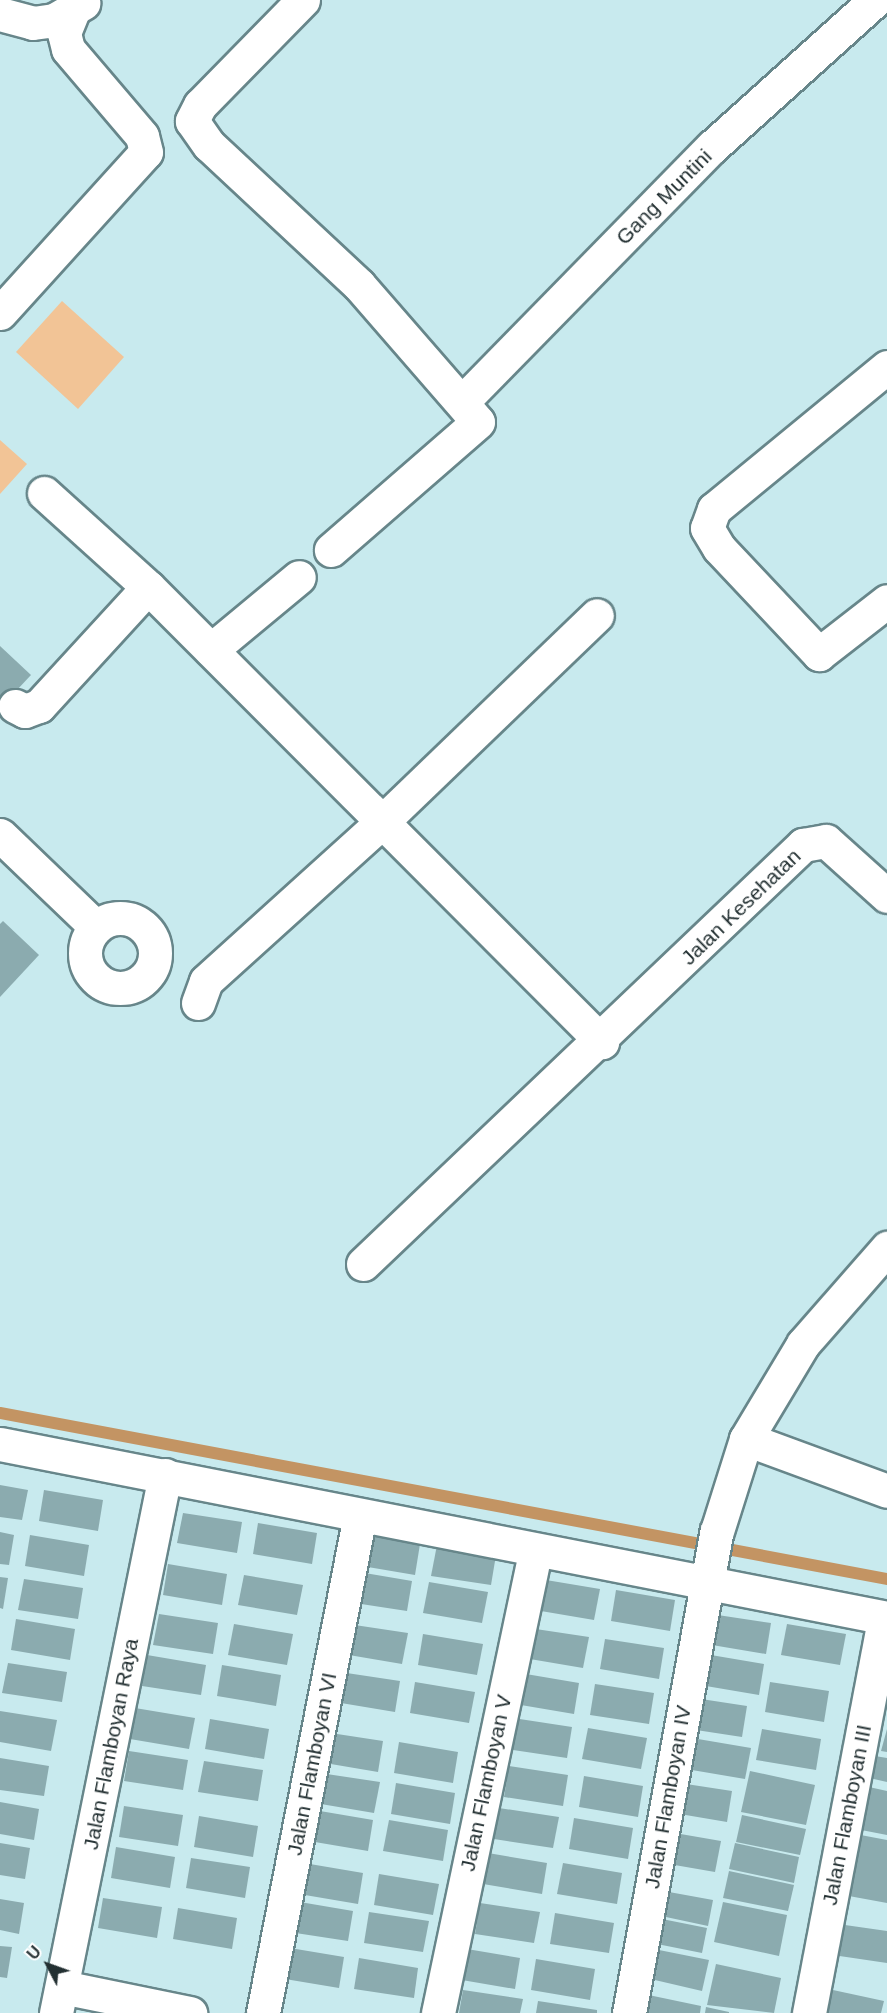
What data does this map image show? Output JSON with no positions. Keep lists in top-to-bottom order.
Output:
{
  "streets": {
    "street": [
      "Gang Muntini",
      "Jalan Kesehatan",
      "Jalan Flamboyan Raya",
      "Jalan Flamboyan VI",
      "Jalan Flamboyan V",
      "Jalan Flamboyan IV",
      "Jalan Flamboyan III"
    ]
  },
  "north": "top left"
}
